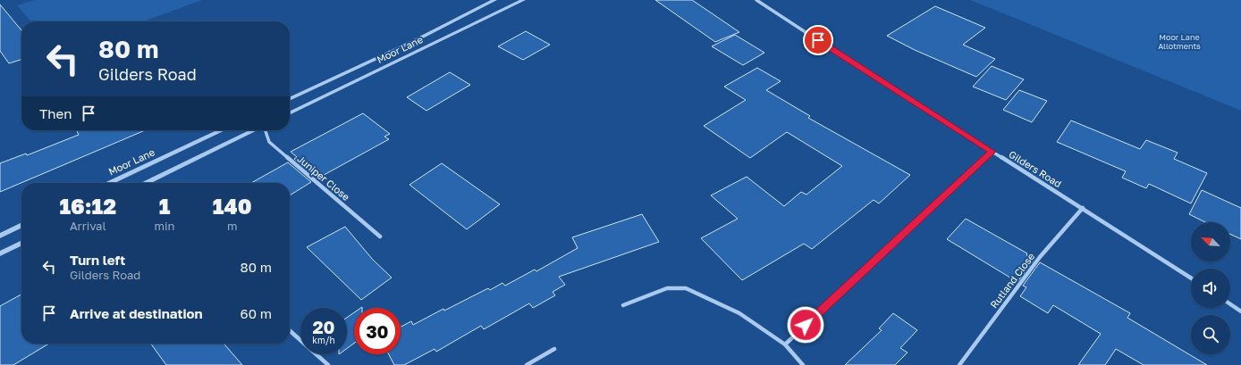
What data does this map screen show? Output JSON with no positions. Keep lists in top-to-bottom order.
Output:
{
  "streets": {
    "street": [
      "Moor Lane",
      "Gilders Road",
      "Juniper Close",
      "Rutland Close"
    ]
  },
  "crossings": [
    ["Gilders Road", "Rutland Close"]
  ],
  "parks": ["Moor Lane Allotments"],
  "north": "top left",
  "page": {
    "turn": ["80 m", "Gilders Road"],
    "then": "Then",
    "eta": [
      "16:12",
      "Arrival",
      "1",
      "min",
      "140",
      "m"
    ],
    "list": [
      {
        "name": "Turn left",
        "note": "Gilders Road",
        "value": "80 m"
      },
      {
        "name": "Arrive at destination",
        "value": "60 m"
      }
    ],
    "speed": "20 km/h",
    "limit": "30"
  }
}
